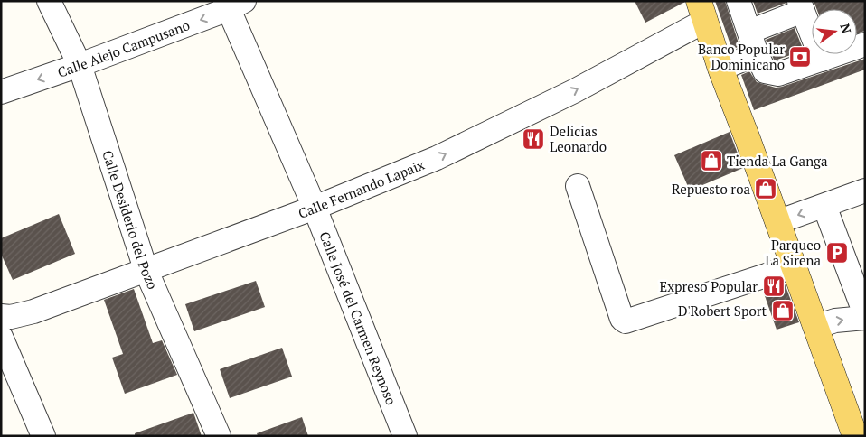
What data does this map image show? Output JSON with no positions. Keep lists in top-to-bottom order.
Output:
{
  "streets": {
    "street": [
      "Calle Alejo Campusano",
      "Calle Fernando Lapaix",
      "Calle Desiderio del Pozo",
      "Calle José del Carmen Reynoso"
    ]
  },
  "crossings": [
    ["Calle Alejo Campusano", "Calle Desiderio del Pozo"],
    ["Calle Alejo Campusano", "Calle José del Carmen Reynoso"],
    ["Calle Fernando Lapaix", "Calle Desiderio del Pozo"],
    ["Calle Fernando Lapaix", "Calle José del Carmen Reynoso"]
  ],
  "one_way": ["Calle Alejo Campusano", "Calle Fernando Lapaix"],
  "places": {
    "bank": ["Banco Popular Dominicano"],
    "restaurant": ["Delicias Leonardo", "Expreso Popular"],
    "shop": ["Tienda La Ganga", "Repuesto roa", "D'Robert Sport"],
    "parking": ["Parqueo La Sirena"]
  },
  "north": "right"
}
